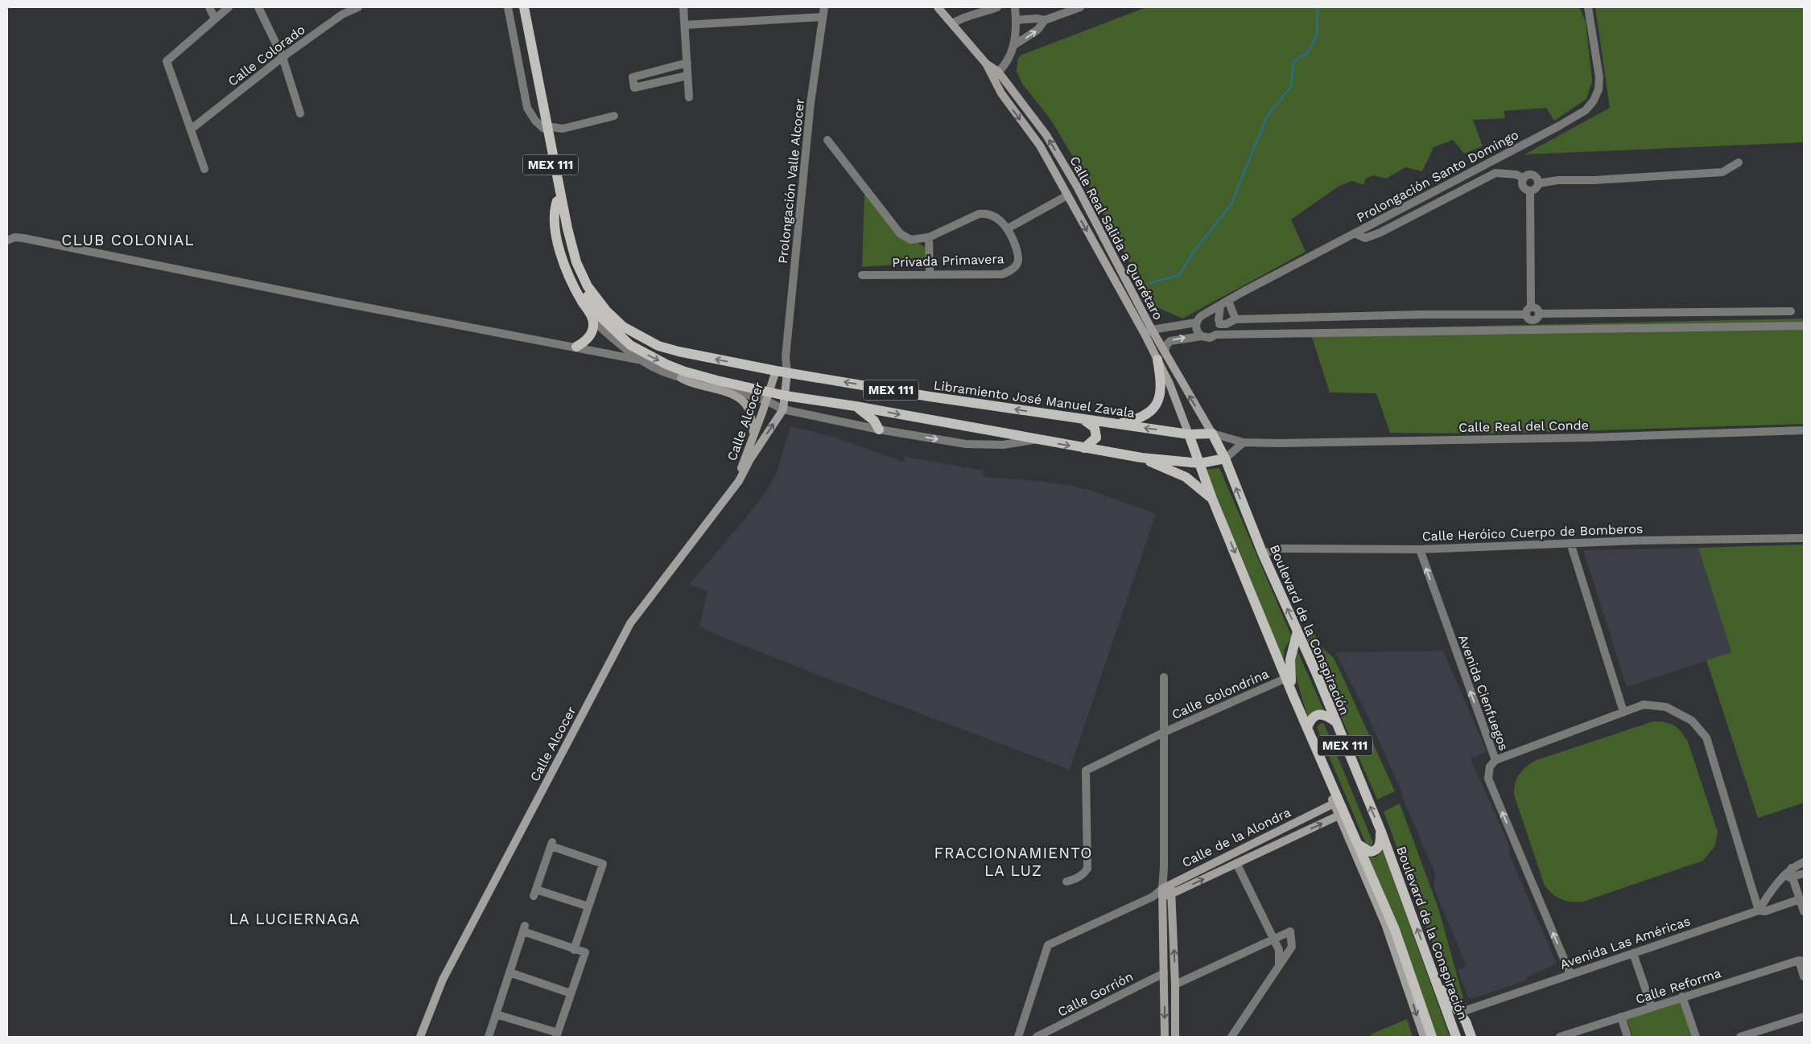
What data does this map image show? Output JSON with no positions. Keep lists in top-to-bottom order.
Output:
{
  "streets": {
    "main road": ["MEX 111", "Libramiento José Manuel Zavala", "Boulevard de la Conspiración"],
    "street": [
      "Calle Colorado",
      "Prolongación Santo Domingo",
      "Prolongación Valle Alcocer",
      "Calle Real Salida a Querétaro",
      "Privada Primavera",
      "Calle Alcocer",
      "Calle Real del Conde",
      "Calle Heróico Cuerpo de Bomberos",
      "Avenida Cienfuegos",
      "Calle Golondrina",
      "Calle de la Alondra",
      "Avenida Las Américas",
      "Calle Reforma",
      "Calle Gorrión"
    ]
  },
  "crossings": [
    ["MEX 111", "Calle Real Salida a Querétaro"],
    ["MEX 111", "Libramiento José Manuel Zavala"],
    ["MEX 111", "Calle Real del Conde"],
    ["MEX 111", "Boulevard de la Conspiración"],
    ["MEX 111", "Calle Golondrina"],
    ["Prolongación Valle Alcocer", "Libramiento José Manuel Zavala"],
    ["Prolongación Valle Alcocer", "Calle Alcocer"],
    ["Calle Real Salida a Querétaro", "Libramiento José Manuel Zavala"],
    ["Calle Real Salida a Querétaro", "Calle Real del Conde"],
    ["Libramiento José Manuel Zavala", "Calle Alcocer"],
    ["Calle Heróico Cuerpo de Bomberos", "Boulevard de la Conspiración"],
    ["Calle Heróico Cuerpo de Bomberos", "Avenida Cienfuegos"],
    ["Avenida Cienfuegos", "Avenida Las Américas"]
  ],
  "one_way": ["Avenida Cienfuegos"],
  "districts": ["CLUB COLONIAL", "FRACCIONAMIENTO LA LUZ", "LA LUCIERNAGA"]
}
